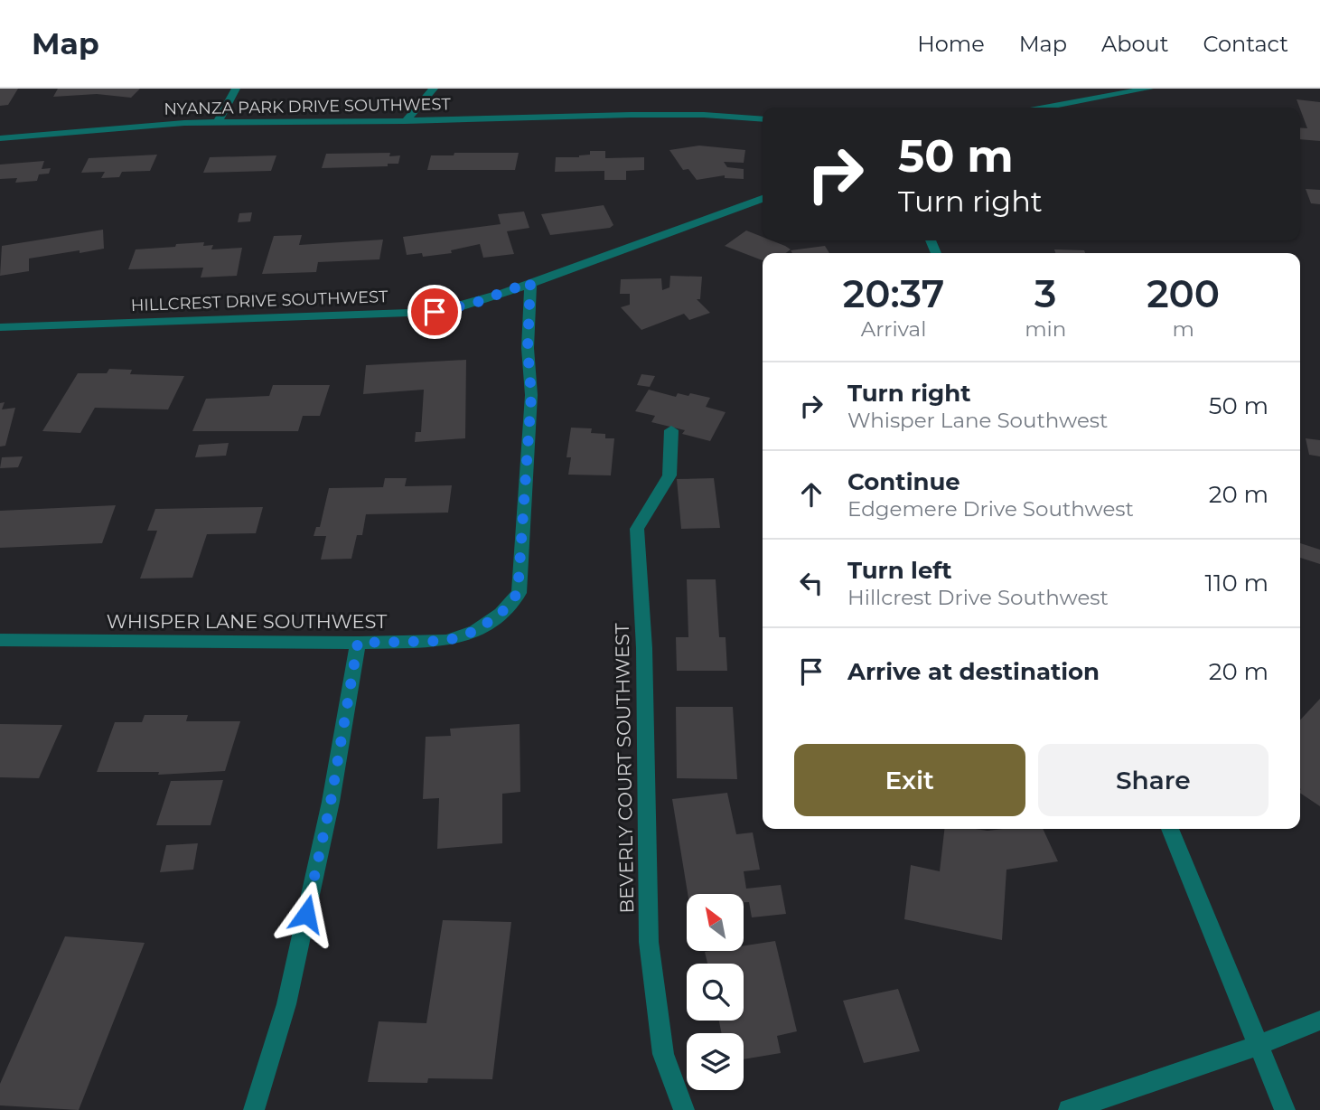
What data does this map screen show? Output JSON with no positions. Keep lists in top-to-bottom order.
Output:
{
  "streets": {
    "street": [
      "NYANZA PARK DRIVE SOUTHWEST",
      "HILLCREST DRIVE SOUTHWEST",
      "WHISPER LANE SOUTHWEST",
      "BEVERLY COURT SOUTHWEST"
    ]
  },
  "crossings": [
    ["HILLCREST DRIVE SOUTHWEST", "WHISPER LANE SOUTHWEST"]
  ],
  "north": "top left",
  "page": {
    "header": "Map",
    "nav": [
      "Home",
      "Map",
      "About",
      "Contact"
    ],
    "turn": ["50 m", "Turn right"],
    "eta": [
      "20:37",
      "Arrival",
      "3",
      "min",
      "200",
      "m"
    ],
    "list": [
      {
        "name": "Turn right",
        "note": "Whisper Lane Southwest",
        "value": "50 m"
      },
      {
        "name": "Continue",
        "note": "Edgemere Drive Southwest",
        "value": "20 m"
      },
      {
        "name": "Turn left",
        "note": "Hillcrest Drive Southwest",
        "value": "110 m"
      },
      {
        "name": "Arrive at destination",
        "value": "20 m"
      }
    ],
    "buttons": ["Exit", "Share"]
  }
}
